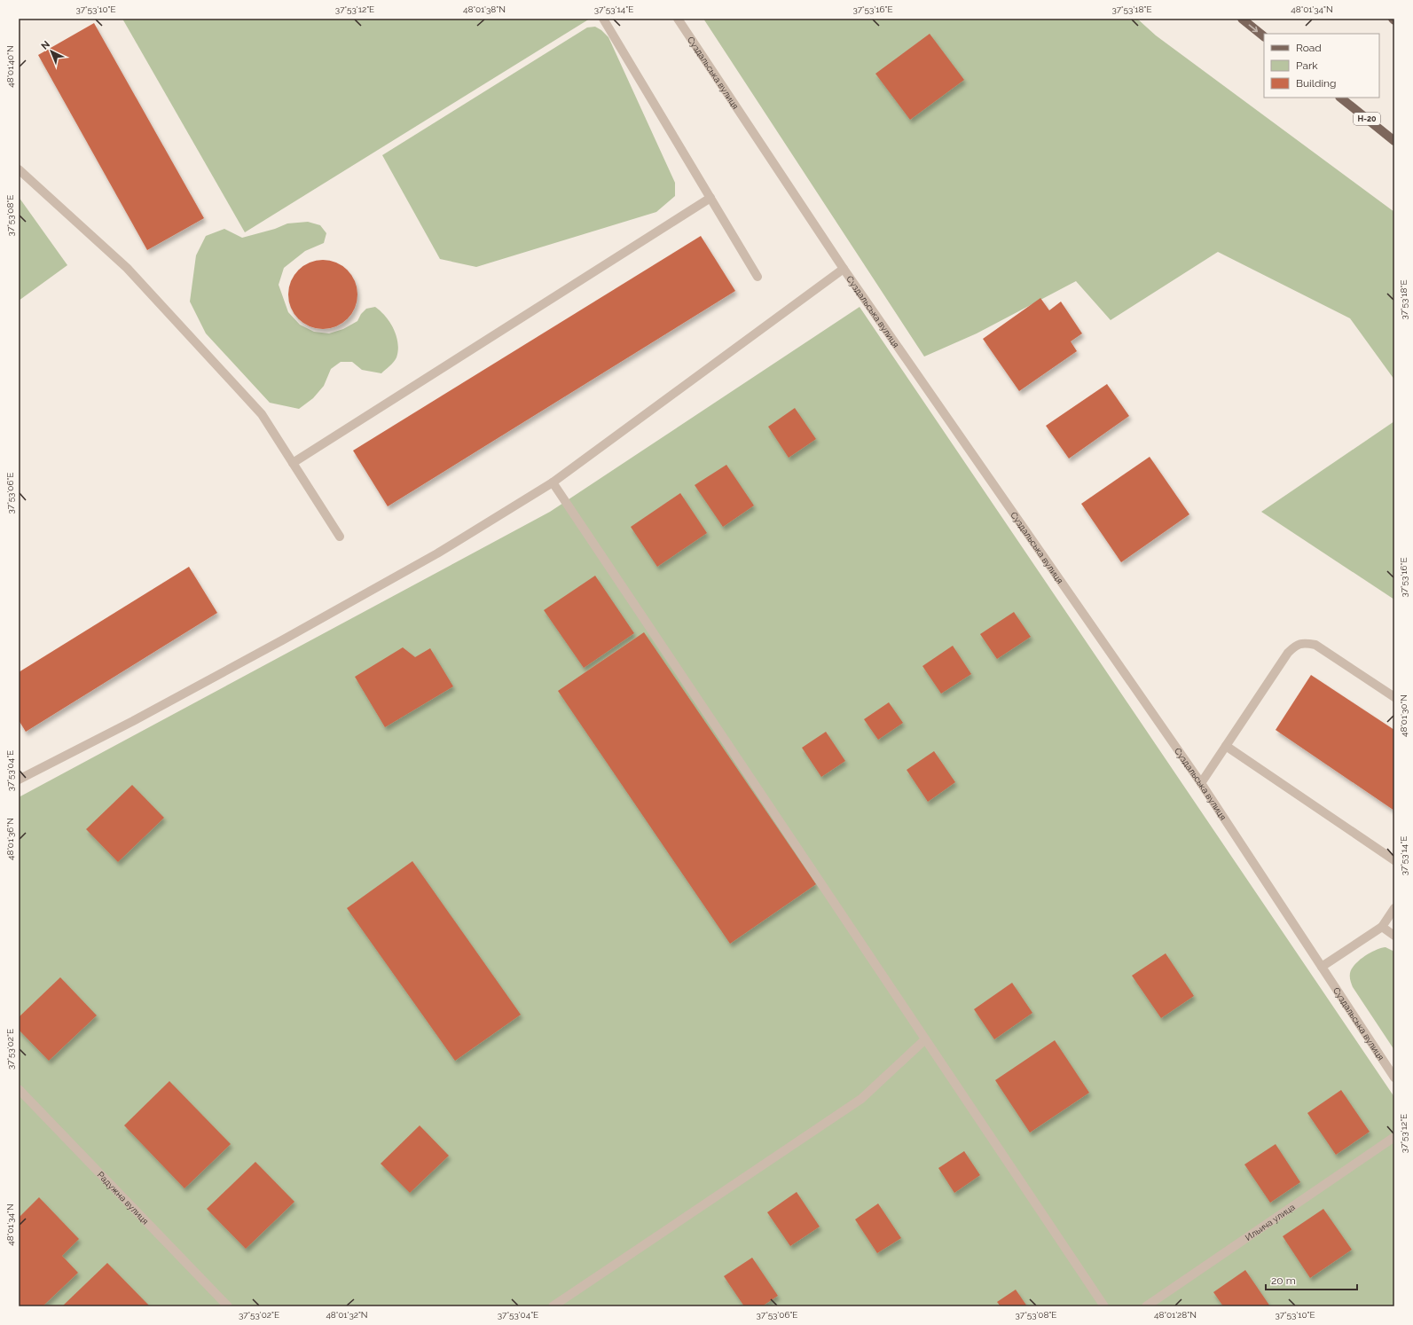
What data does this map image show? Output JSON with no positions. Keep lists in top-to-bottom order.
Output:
{
  "streets": {
    "main road": ["Н-20"],
    "street": ["Суздальська вулиця", "Радужна вулиця", "Ильича улица"]
  },
  "legend": ["Road", "Park", "Building"],
  "scale_bar": "20 m",
  "north": "top left",
  "coordinates": [
    "37°53'10\"E",
    "37°53'12\"E",
    "48°01'38\"N",
    "37°53'14\"E",
    "37°53'16\"E",
    "37°53'18\"E",
    "48°01'34\"N",
    "48°01'40\"N",
    "37°53'08\"E",
    "37°53'06\"E",
    "48°01'30\"N",
    "37°53'04\"E",
    "48°01'36\"N",
    "37°53'02\"E",
    "48°01'32\"N",
    "48°01'28\"N"
  ]
}
